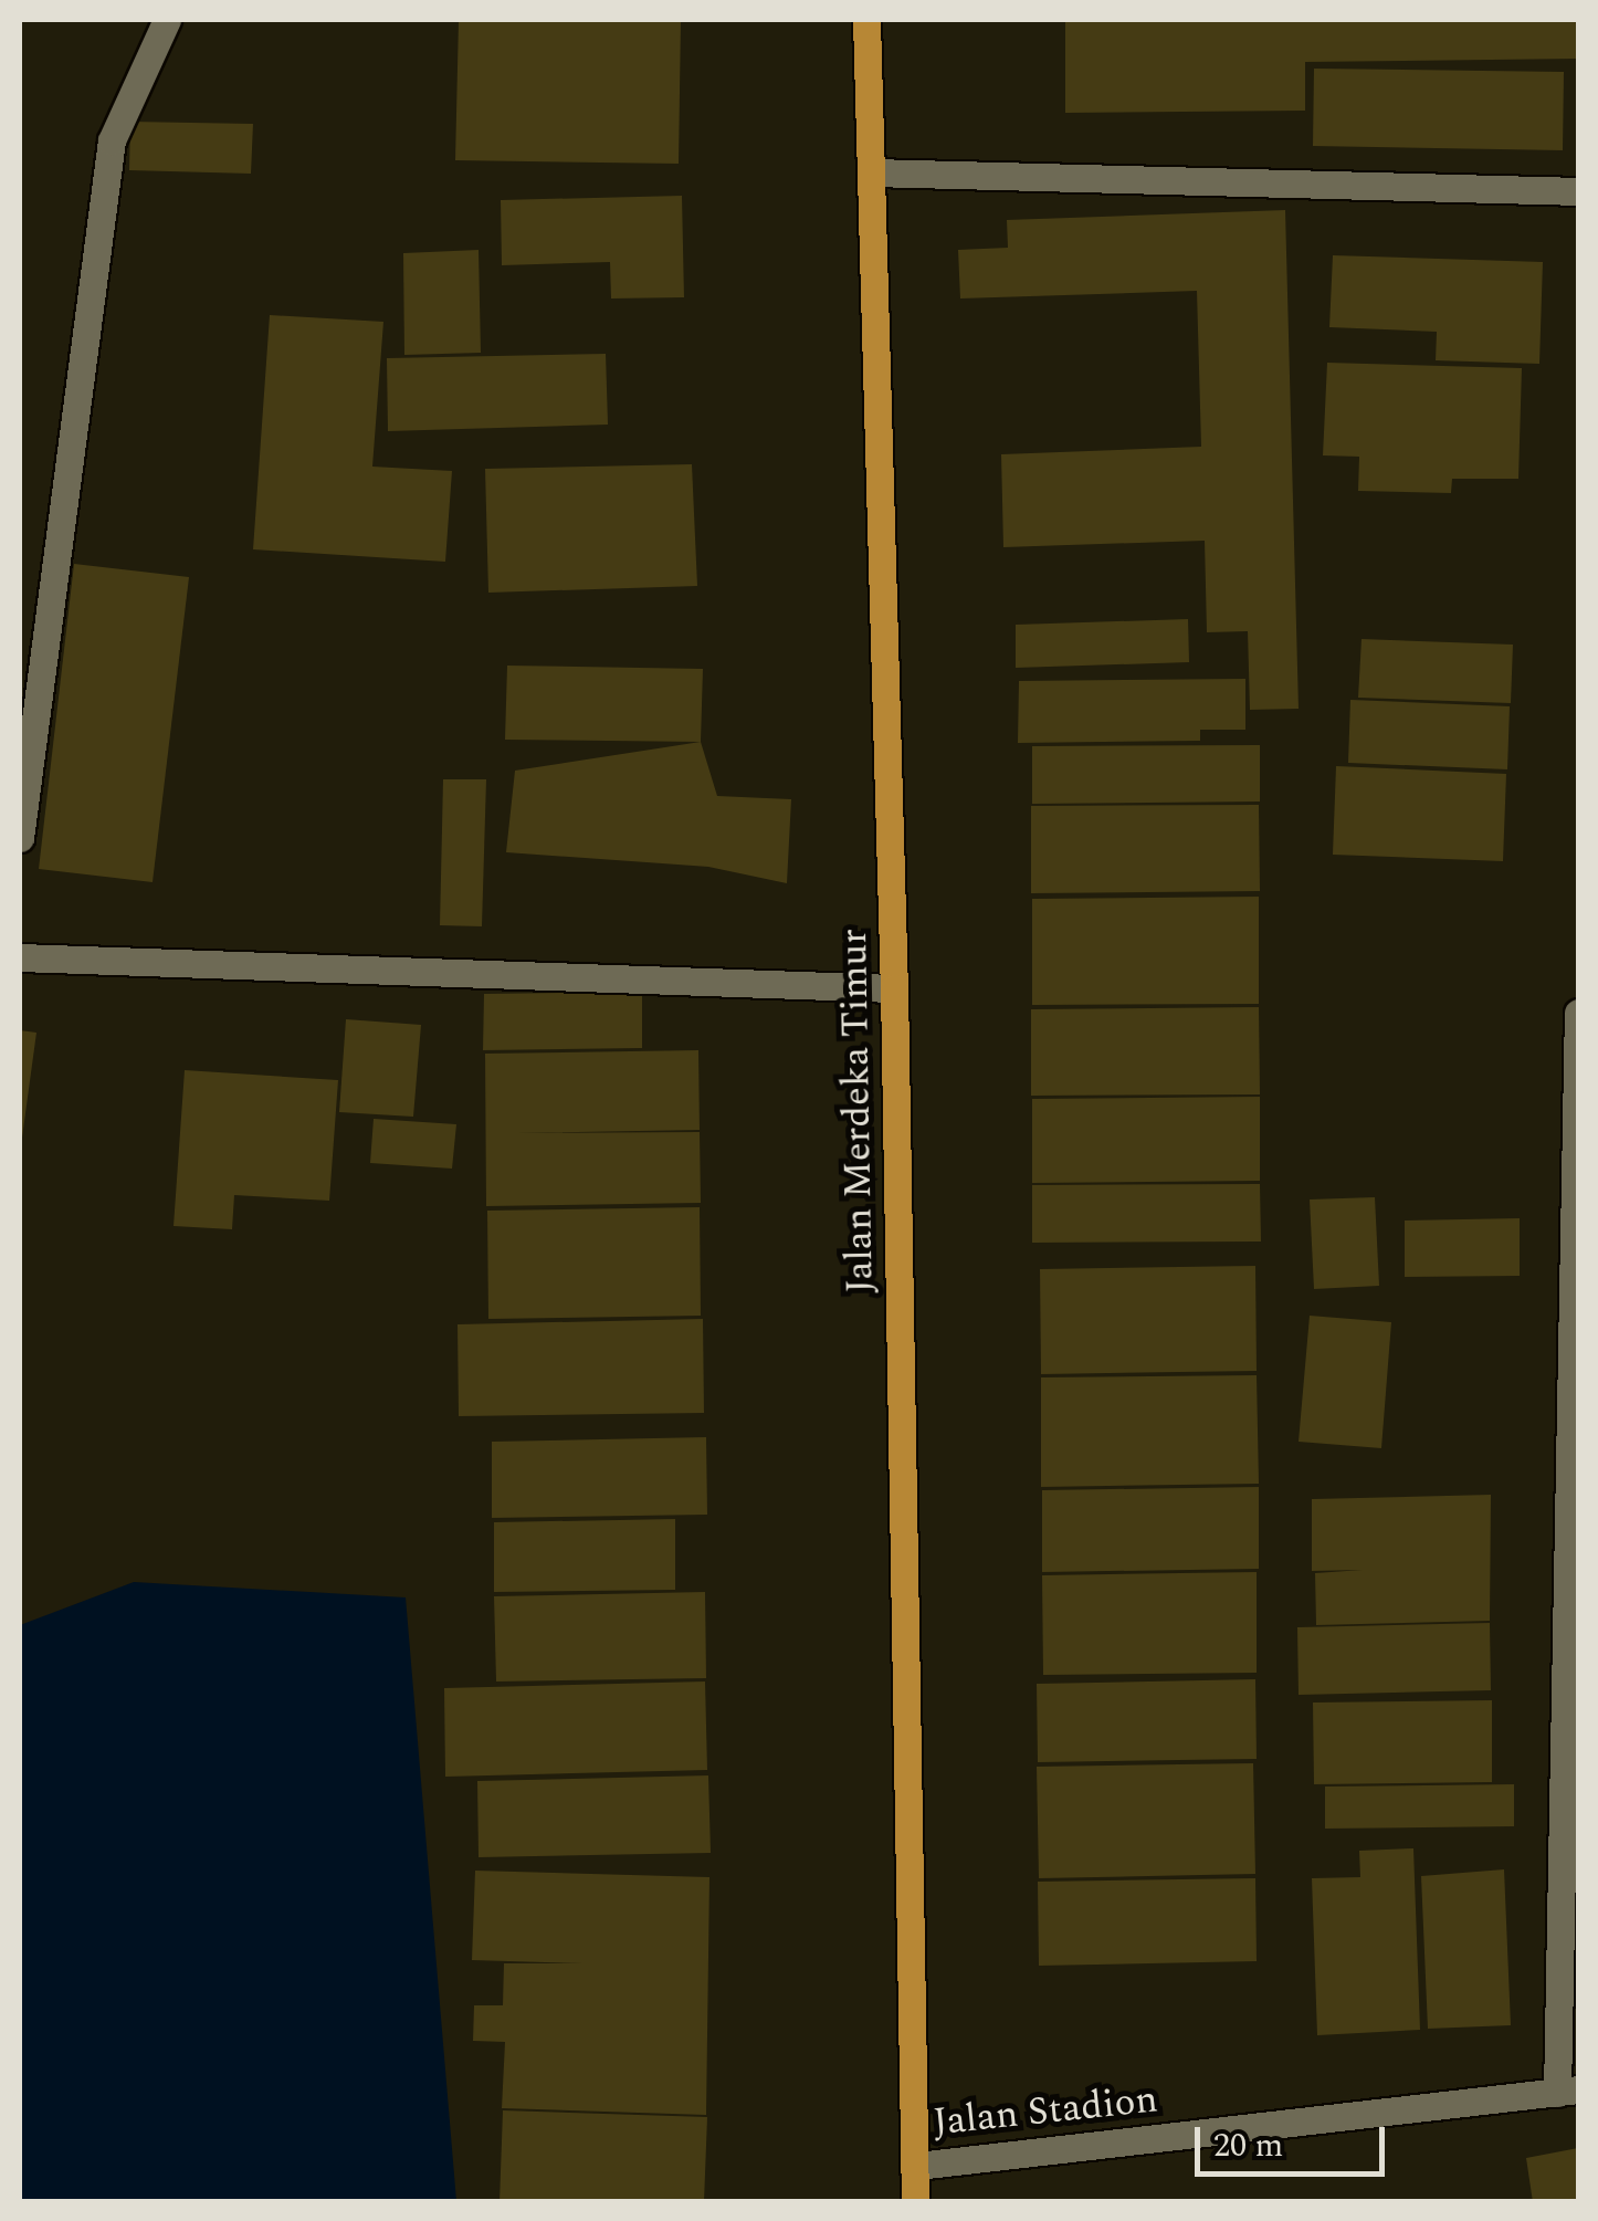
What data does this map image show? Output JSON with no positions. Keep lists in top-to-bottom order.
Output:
{
  "streets": {
    "main road": ["Jalan Merdeka Timur"],
    "street": ["Jalan Stadion"]
  },
  "crossings": [
    ["Jalan Merdeka Timur", "Jalan Stadion"]
  ],
  "scale_bar": "20 m"
}
